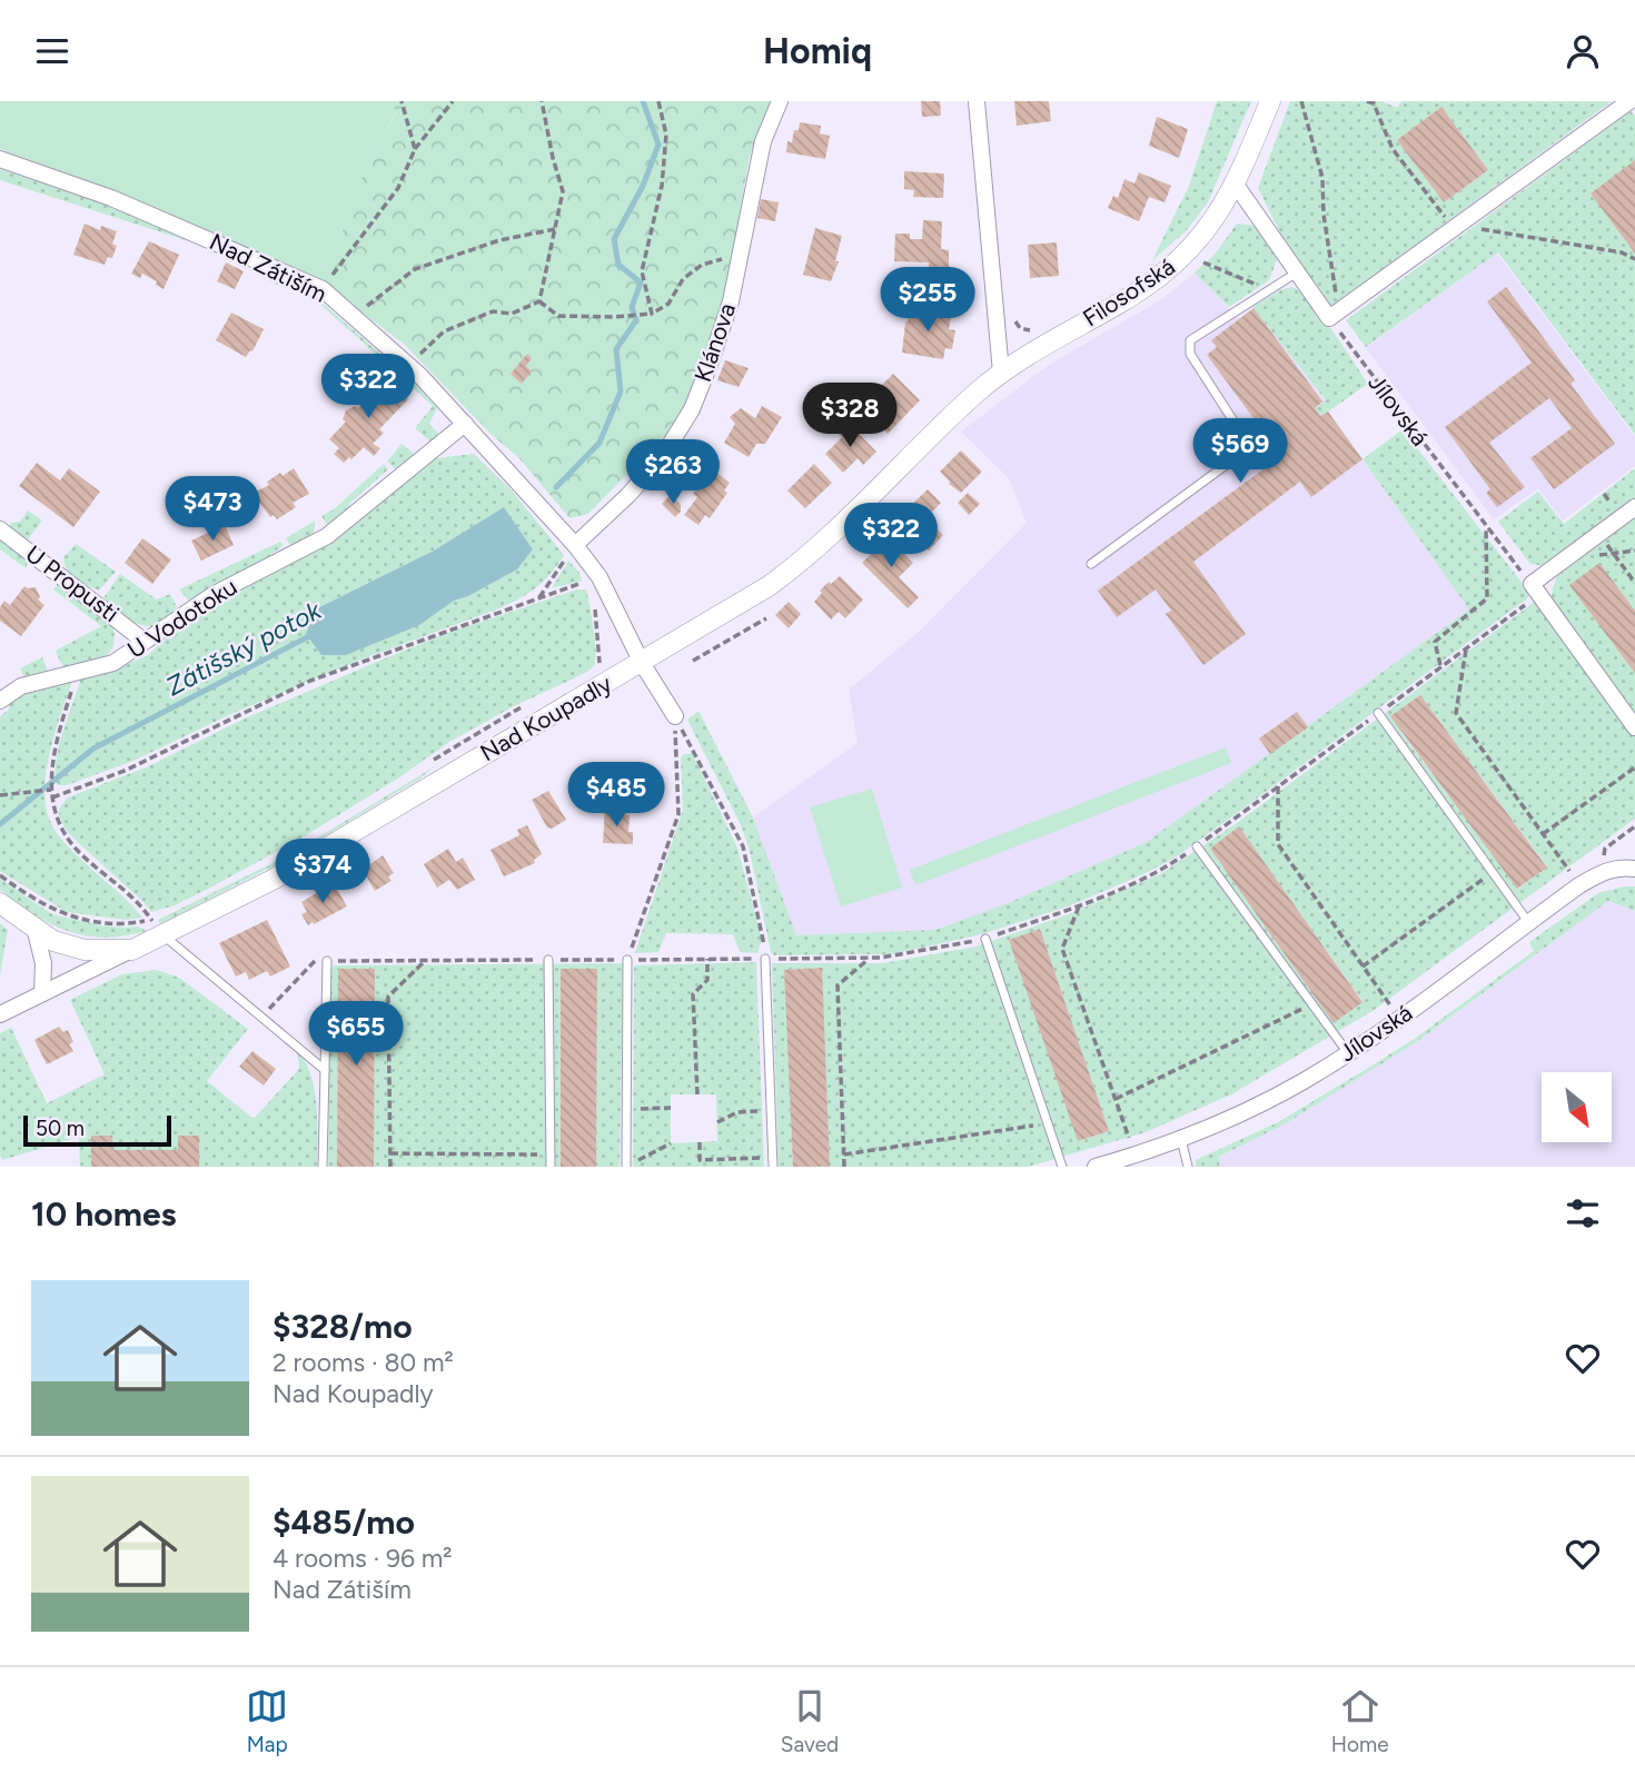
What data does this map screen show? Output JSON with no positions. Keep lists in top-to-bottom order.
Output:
{
  "streets": {
    "street": [
      "Nad Zátiším",
      "Filosofská",
      "Klánova",
      "Jílovská",
      "U Propusti",
      "U Vodotoku",
      "Nad Koupadly"
    ]
  },
  "crossings": [
    ["Nad Zátiším", "Klánova"],
    ["Nad Zátiším", "U Vodotoku"],
    ["Nad Zátiším", "Nad Koupadly"],
    ["Filosofská", "Nad Koupadly"],
    ["U Propusti", "U Vodotoku"]
  ],
  "water": ["Zátišský potok"],
  "scale_bar": "50 m",
  "north": "bottom right",
  "page": {
    "header": "Homiq",
    "price": [
      "$255",
      "$322",
      "$328",
      "$569",
      "$263",
      "$473",
      "$322",
      "$485",
      "$374",
      "$655"
    ],
    "scale": "50 m",
    "heading": "10 homes",
    "list": [
      {
        "name": "$328/mo",
        "note": "2 rooms · 80 m² · Nad Koupadly"
      },
      {
        "name": "$485/mo",
        "note": "4 rooms · 96 m² · Nad Zátiším"
      }
    ],
    "tabs": ["Map", "Saved", "Home"]
  }
}
